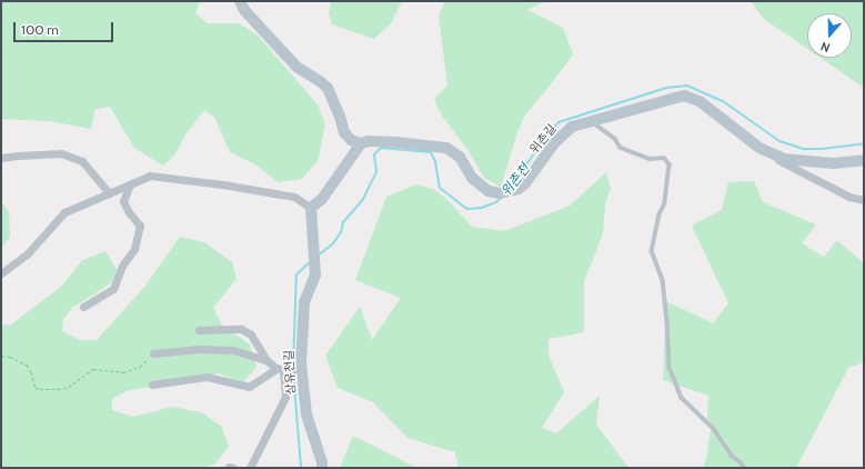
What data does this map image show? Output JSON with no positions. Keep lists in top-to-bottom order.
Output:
{
  "streets": {
    "street": ["위촌길", "상유천길"]
  },
  "water": ["위촌천"],
  "scale_bar": "100 m",
  "north": "bottom"
}
